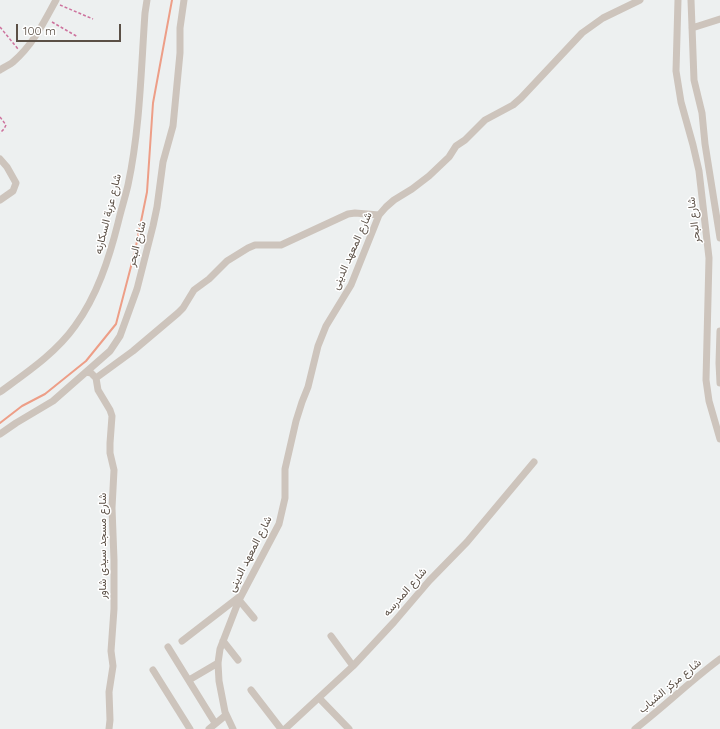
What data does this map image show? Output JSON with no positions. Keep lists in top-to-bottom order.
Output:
{
  "streets": {
    "street": [
      "شارع عزبة السكارنه",
      "شارع البحر",
      "شارع المعهد الدينى",
      "شارع مسجد سيدى شاور",
      "شارع المدرسه",
      "شارع مركز الشباب"
    ]
  },
  "scale_bar": "100 m"
}
